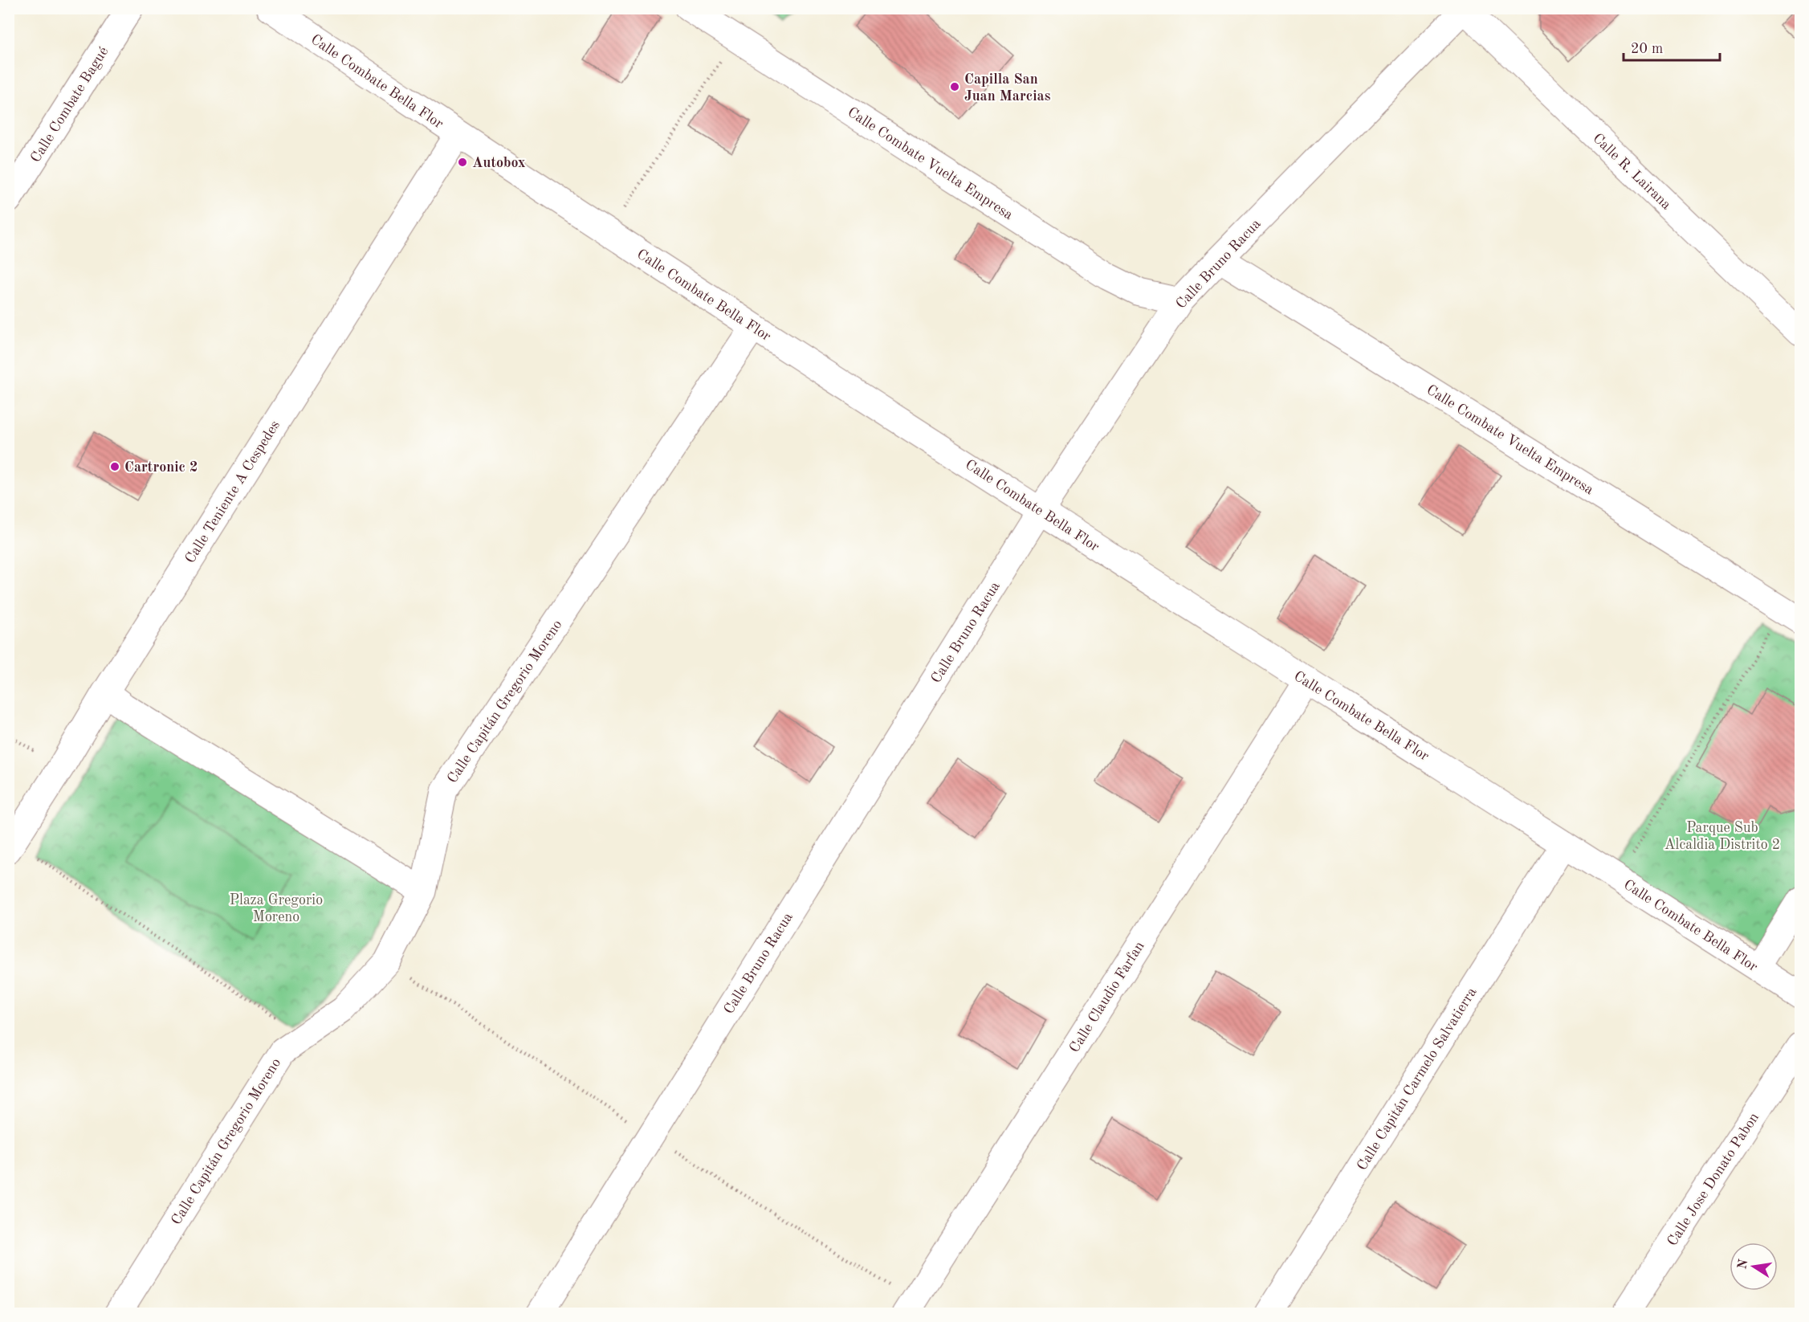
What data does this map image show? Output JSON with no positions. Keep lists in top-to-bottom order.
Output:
{
  "streets": {
    "street": [
      "Calle Combate Bella Flor",
      "Calle Combate Bagué",
      "Calle Combate Vuelta Empresa",
      "Calle R. Lairana",
      "Calle Bruno Racua",
      "Calle Teniente A Cespedes",
      "Calle Capitán Gregorio Moreno",
      "Calle Claudio Farfan",
      "Calle Capitán Carmelo Salvatierra",
      "Calle Jose Donato Pabon"
    ]
  },
  "crossings": [
    ["Calle Combate Bella Flor", "Calle Bruno Racua"],
    ["Calle Combate Bella Flor", "Calle Teniente A Cespedes"],
    ["Calle Combate Bella Flor", "Calle Capitán Gregorio Moreno"],
    ["Calle Combate Bella Flor", "Calle Claudio Farfan"],
    ["Calle Combate Bella Flor", "Calle Capitán Carmelo Salvatierra"],
    ["Calle Combate Vuelta Empresa", "Calle Bruno Racua"],
    ["Calle R. Lairana", "Calle Bruno Racua"]
  ],
  "parks": ["Parque Sub Alcaldia Distrito 2", "Plaza Gregorio Moreno"],
  "places": ["Capilla San Juan Marcias", "Autobox", "Cartronic 2"],
  "scale_bar": "20 m",
  "north": "left"
}
